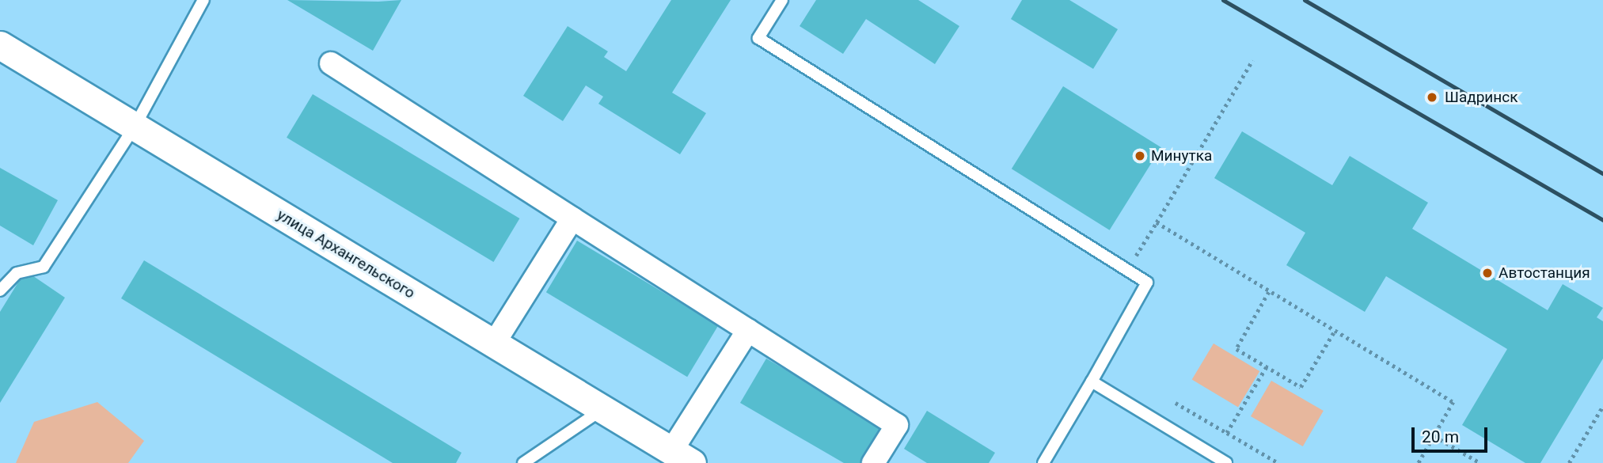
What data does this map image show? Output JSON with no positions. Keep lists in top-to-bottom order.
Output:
{
  "streets": {
    "street": ["улица Архангельского"]
  },
  "places": ["Шадринск", "Минутка", "Автостанция"],
  "scale_bar": "20 m"
}
